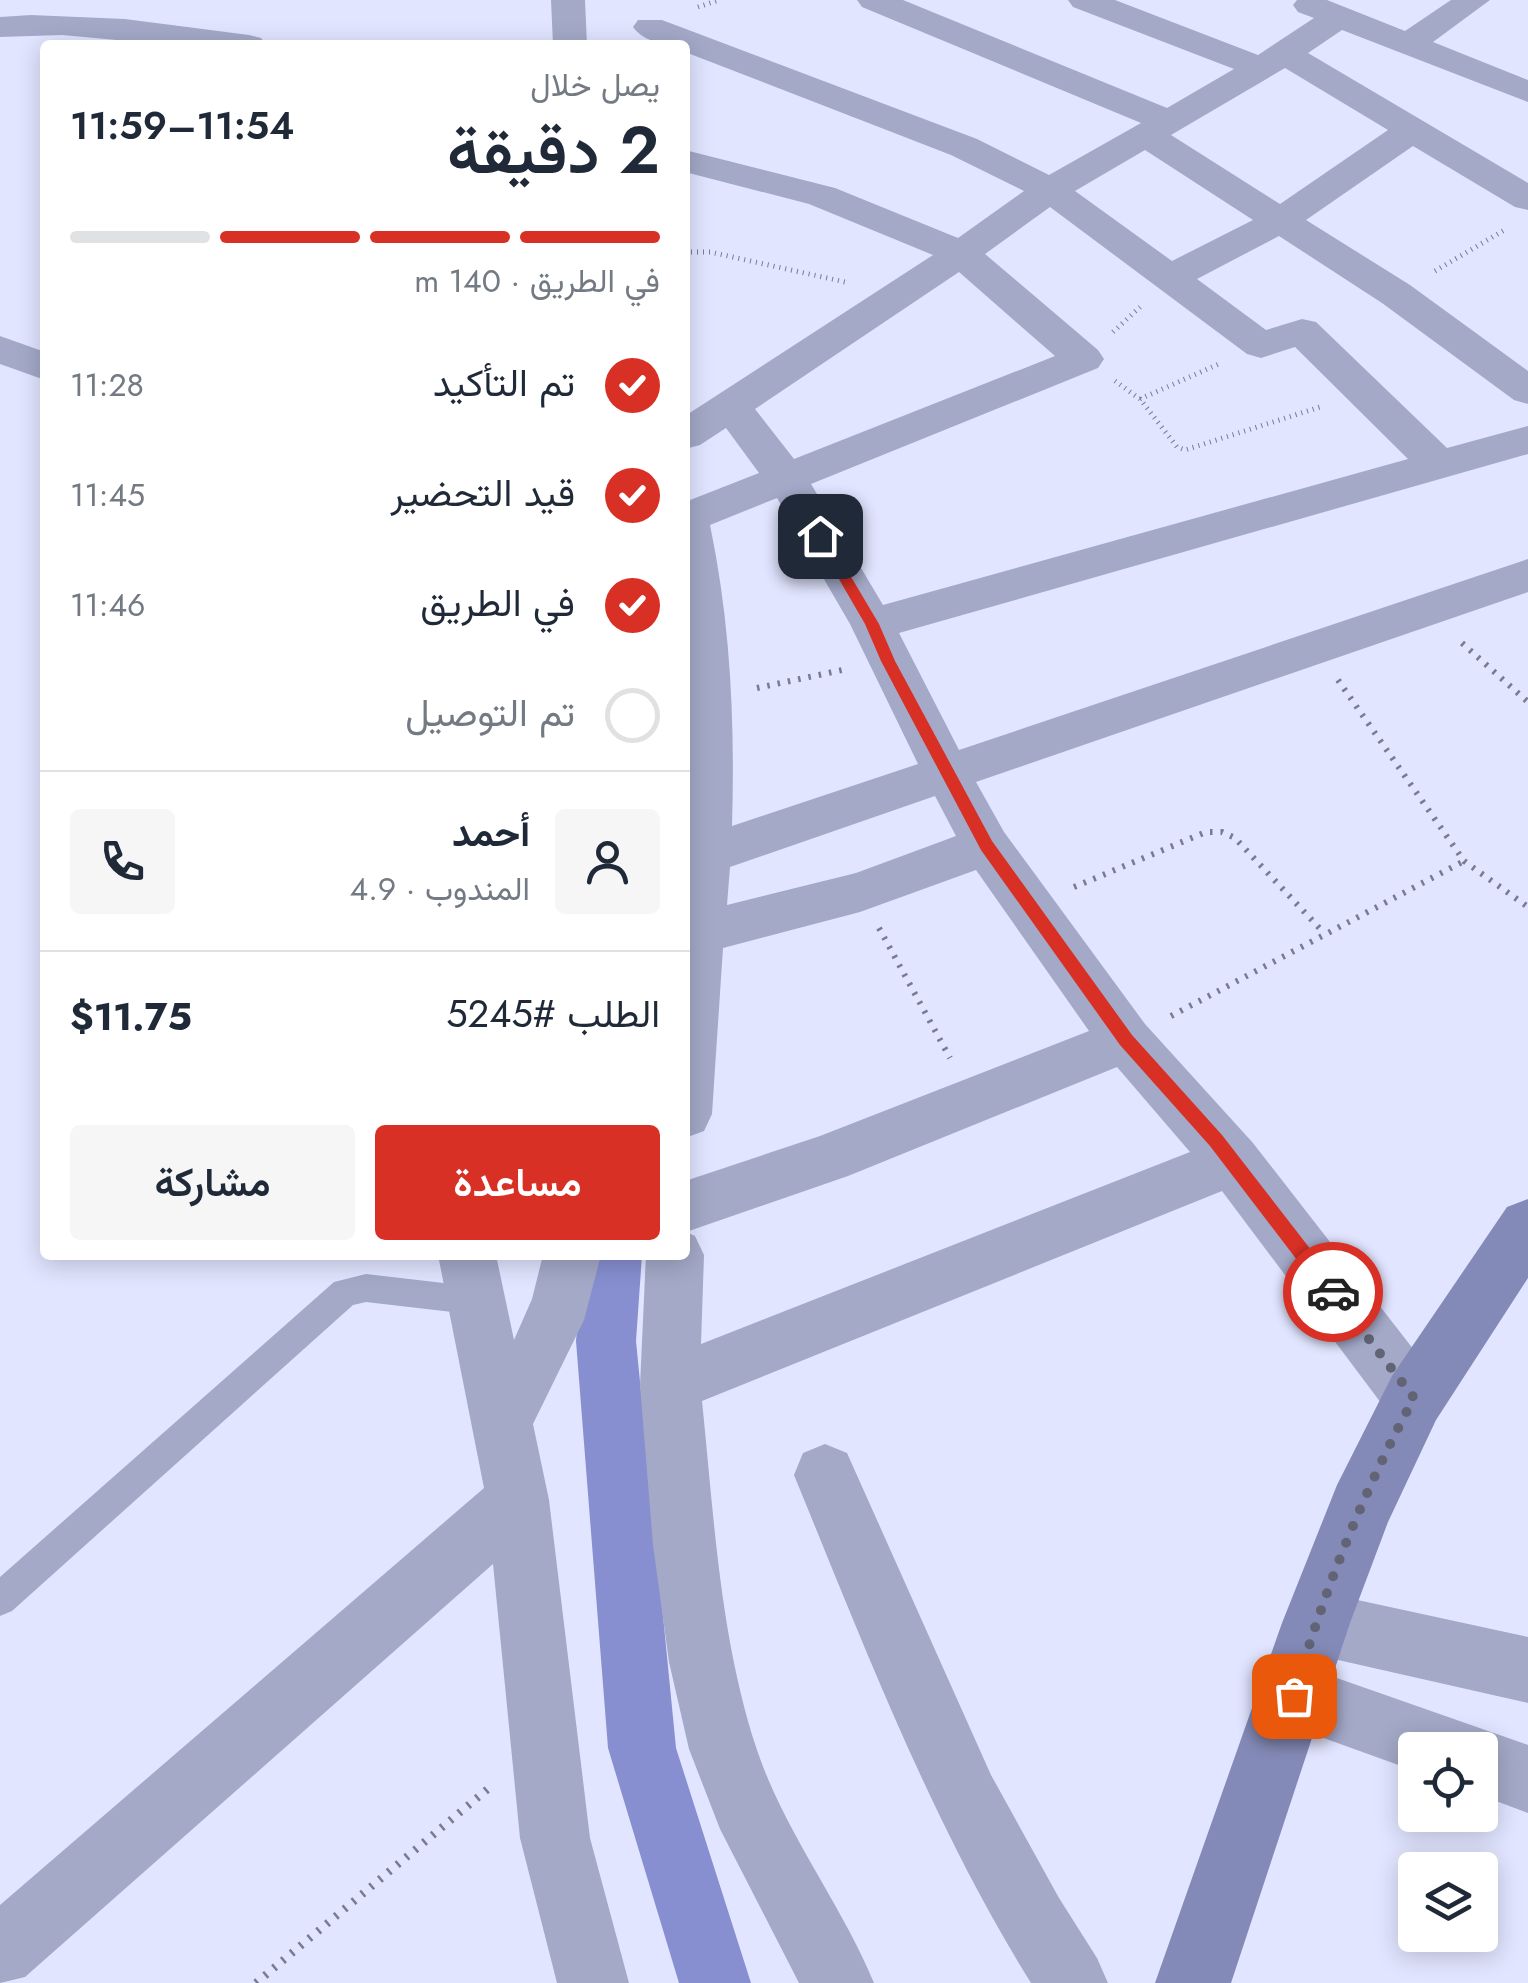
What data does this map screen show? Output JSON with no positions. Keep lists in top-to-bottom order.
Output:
{
  "page": {
    "heading": ["2 دقيقة", "يصل خلال", "11:54–11:59"],
    "panel": [
      "أحمد",
      "المندوب · 4.9",
      "الطلب #5245",
      "$11.75"
    ],
    "bar": "في الطريق · 140 m",
    "list": [
      ["تم التأكيد", "11:28"],
      ["قيد التحضير", "11:45"],
      ["في الطريق", "11:46"],
      "تم التوصيل"
    ],
    "buttons": ["مساعدة", "مشاركة"]
  }
}
